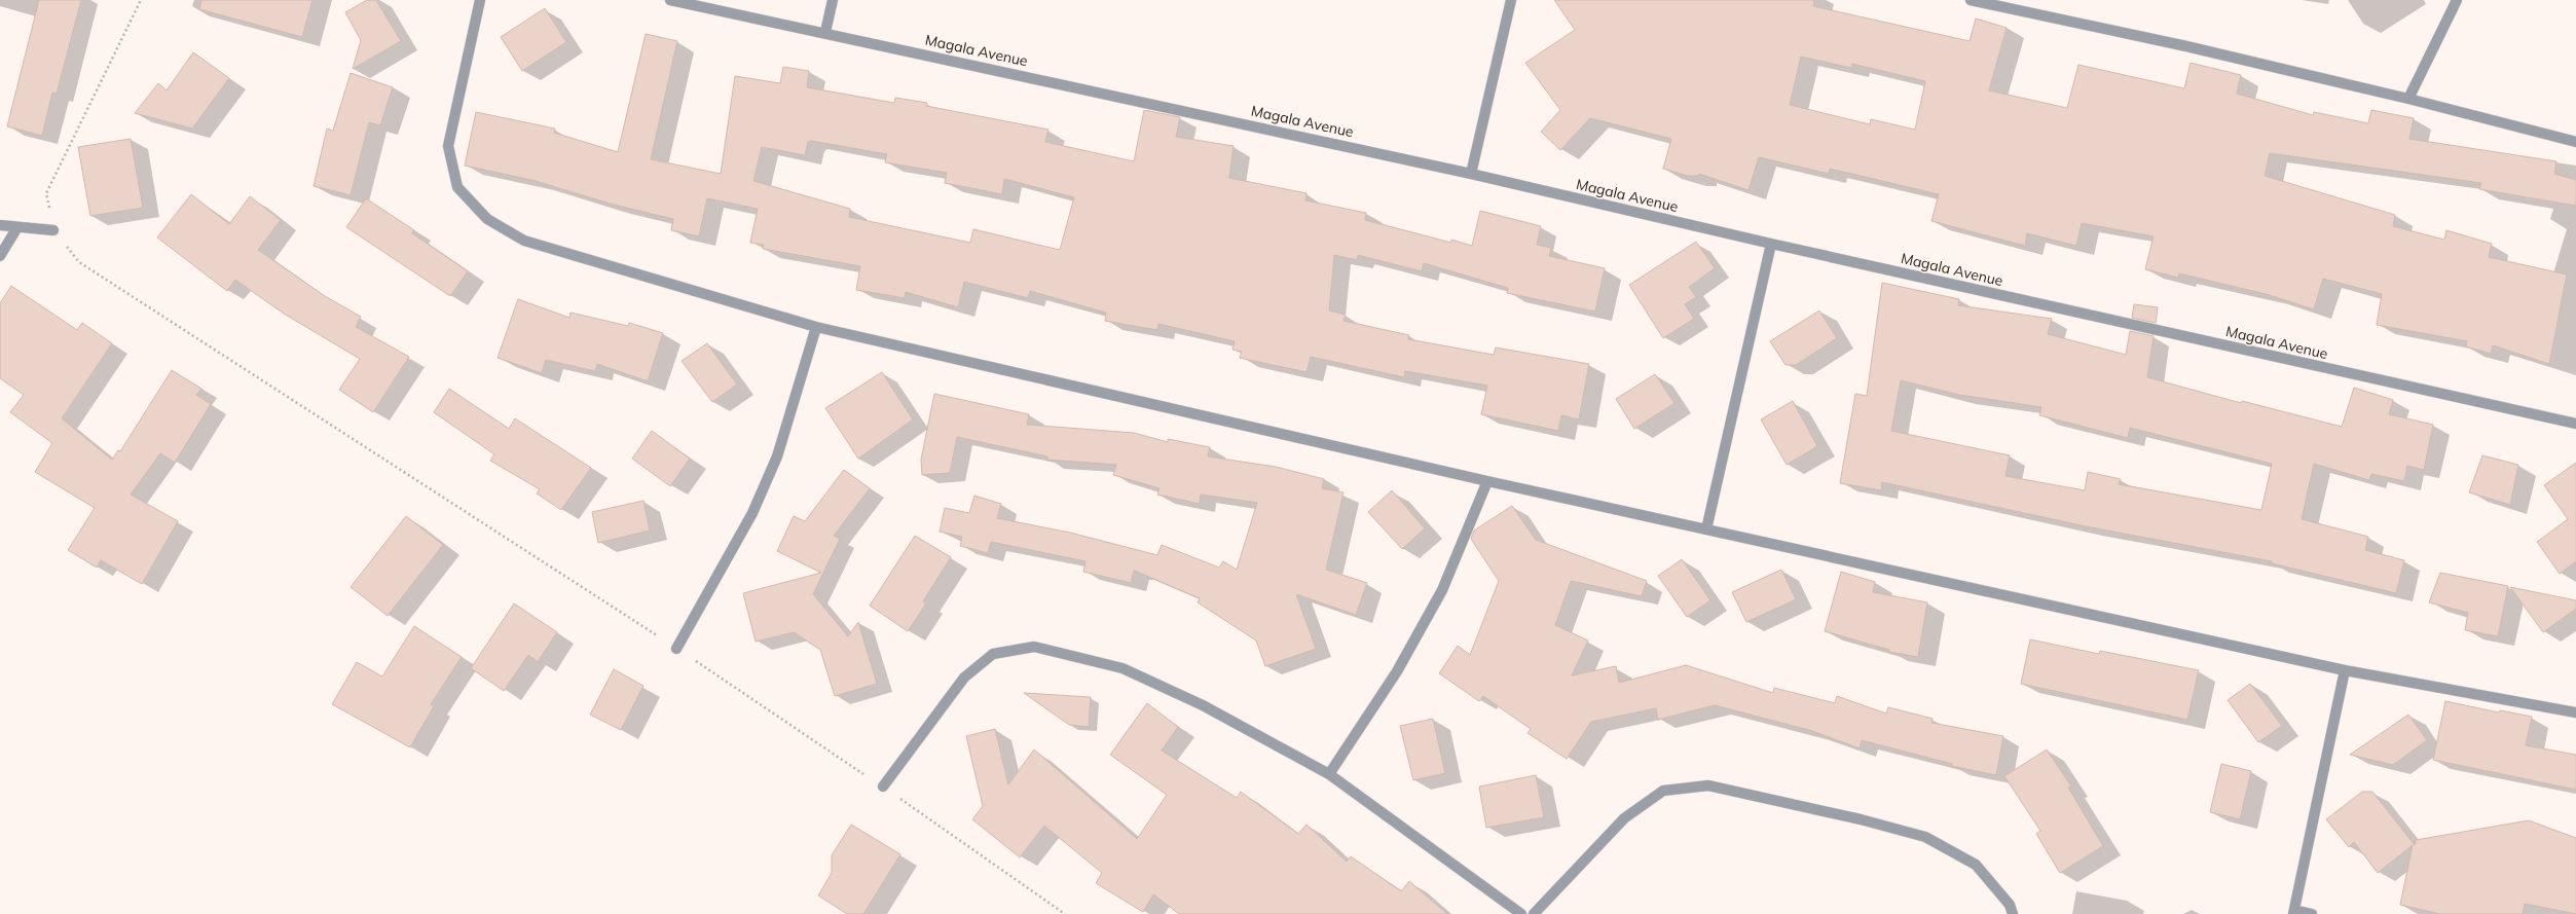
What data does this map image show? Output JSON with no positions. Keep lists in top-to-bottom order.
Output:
{
  "streets": {
    "street": ["Magala Avenue"]
  }
}
